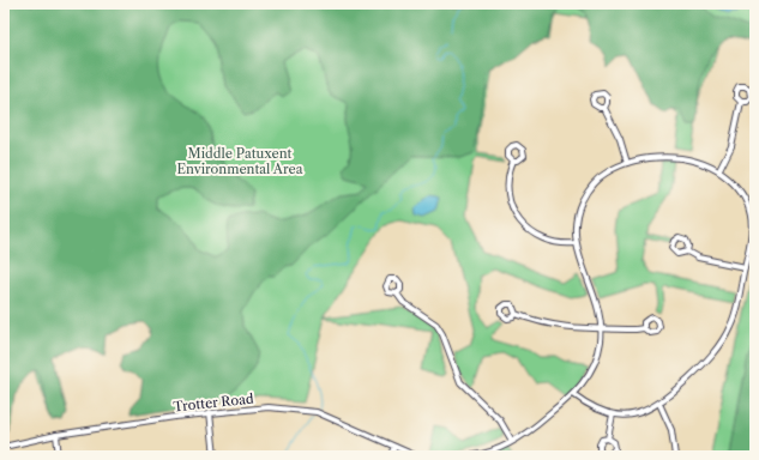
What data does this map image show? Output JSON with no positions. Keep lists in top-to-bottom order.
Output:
{
  "streets": {
    "street": ["Trotter Road"]
  },
  "parks": ["Middle Patuxent Environmental Area"]
}
